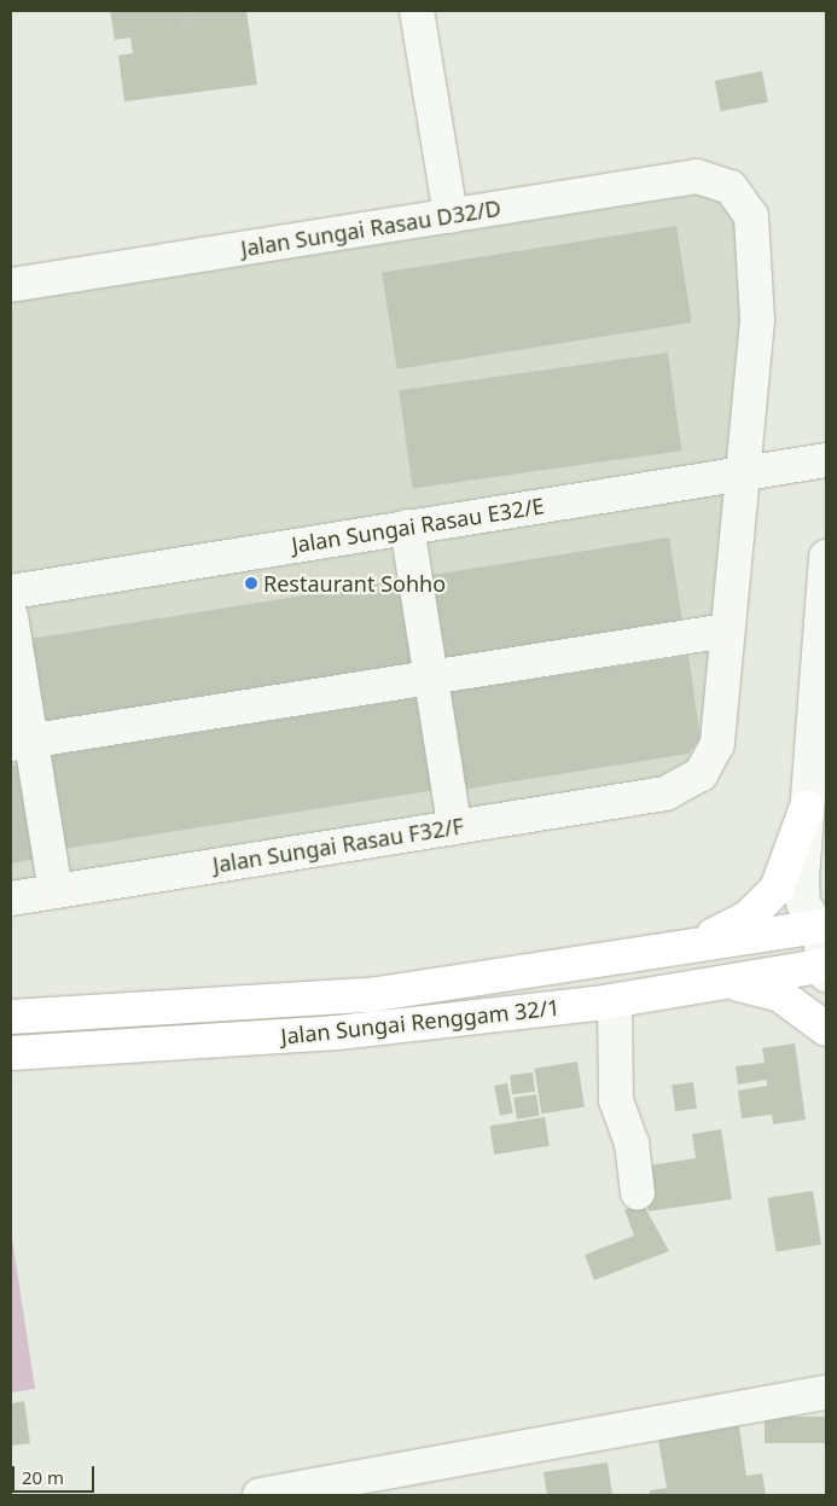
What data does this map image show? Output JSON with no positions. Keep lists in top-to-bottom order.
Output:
{
  "streets": {
    "main road": ["Jalan Sungai Renggam 32/1"],
    "street": ["Jalan Sungai Rasau D32/D", "Jalan Sungai Rasau E32/E", "Jalan Sungai Rasau F32/F"]
  },
  "crossings": [
    ["Jalan Sungai Rasau D32/D", "Jalan Sungai Rasau E32/E"]
  ],
  "places": ["Restaurant Sohho"],
  "scale_bar": "20 m"
}
